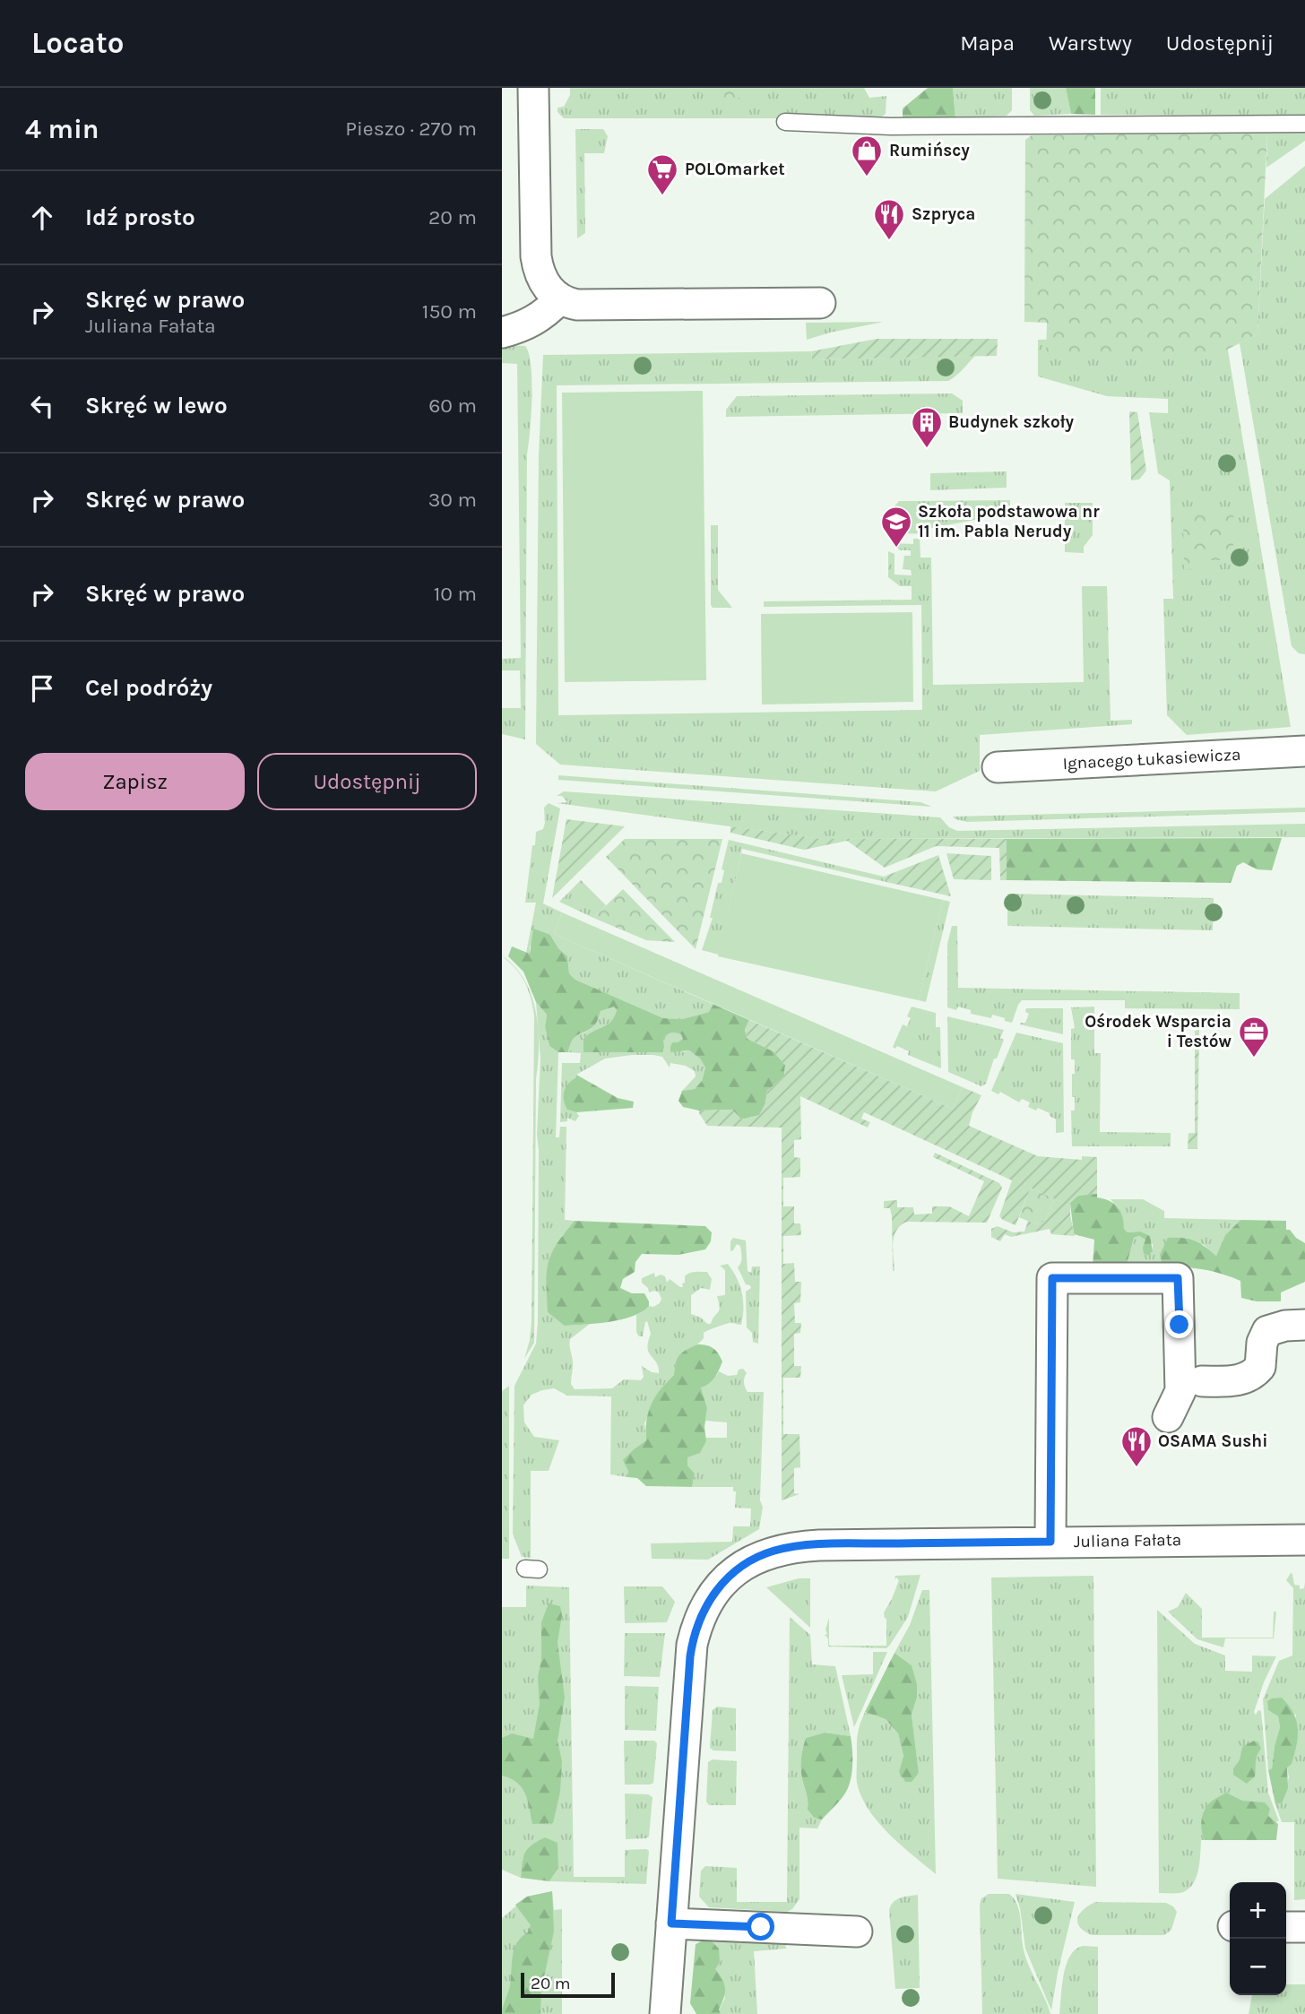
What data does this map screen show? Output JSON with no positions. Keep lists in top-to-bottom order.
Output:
{
  "streets": {
    "street": ["Ignacego Łukasiewicza", "Juliana Fałata"]
  },
  "places": {
    "shop": ["Rumińscy"],
    "supermarket": ["POLOmarket"],
    "restaurant": ["Szpryca", "OSAMA Sushi"],
    "building": ["Budynek szkoły"],
    "school or university": ["Szkoła podstawowa nr 11 im. Pabla Nerudy"],
    "office": ["Ośrodek Wsparcia i Testów"]
  },
  "scale_bar": "20 m",
  "page": {
    "header": "Locato",
    "nav": ["Mapa", "Warstwy", "Udostępnij"],
    "heading": ["4 min", "Pieszo · 270 m"],
    "list": [
      ["Idź prosto", "20 m"],
      ["Skręć w prawo", "Juliana Fałata", "150 m"],
      ["Skręć w lewo", "60 m"],
      ["Skręć w prawo", "30 m"],
      ["Skręć w prawo", "10 m"],
      "Cel podróży"
    ],
    "buttons": ["Zapisz", "Udostępnij"],
    "map_buttons": ["+", "−"],
    "scale": "20 m"
  }
}
